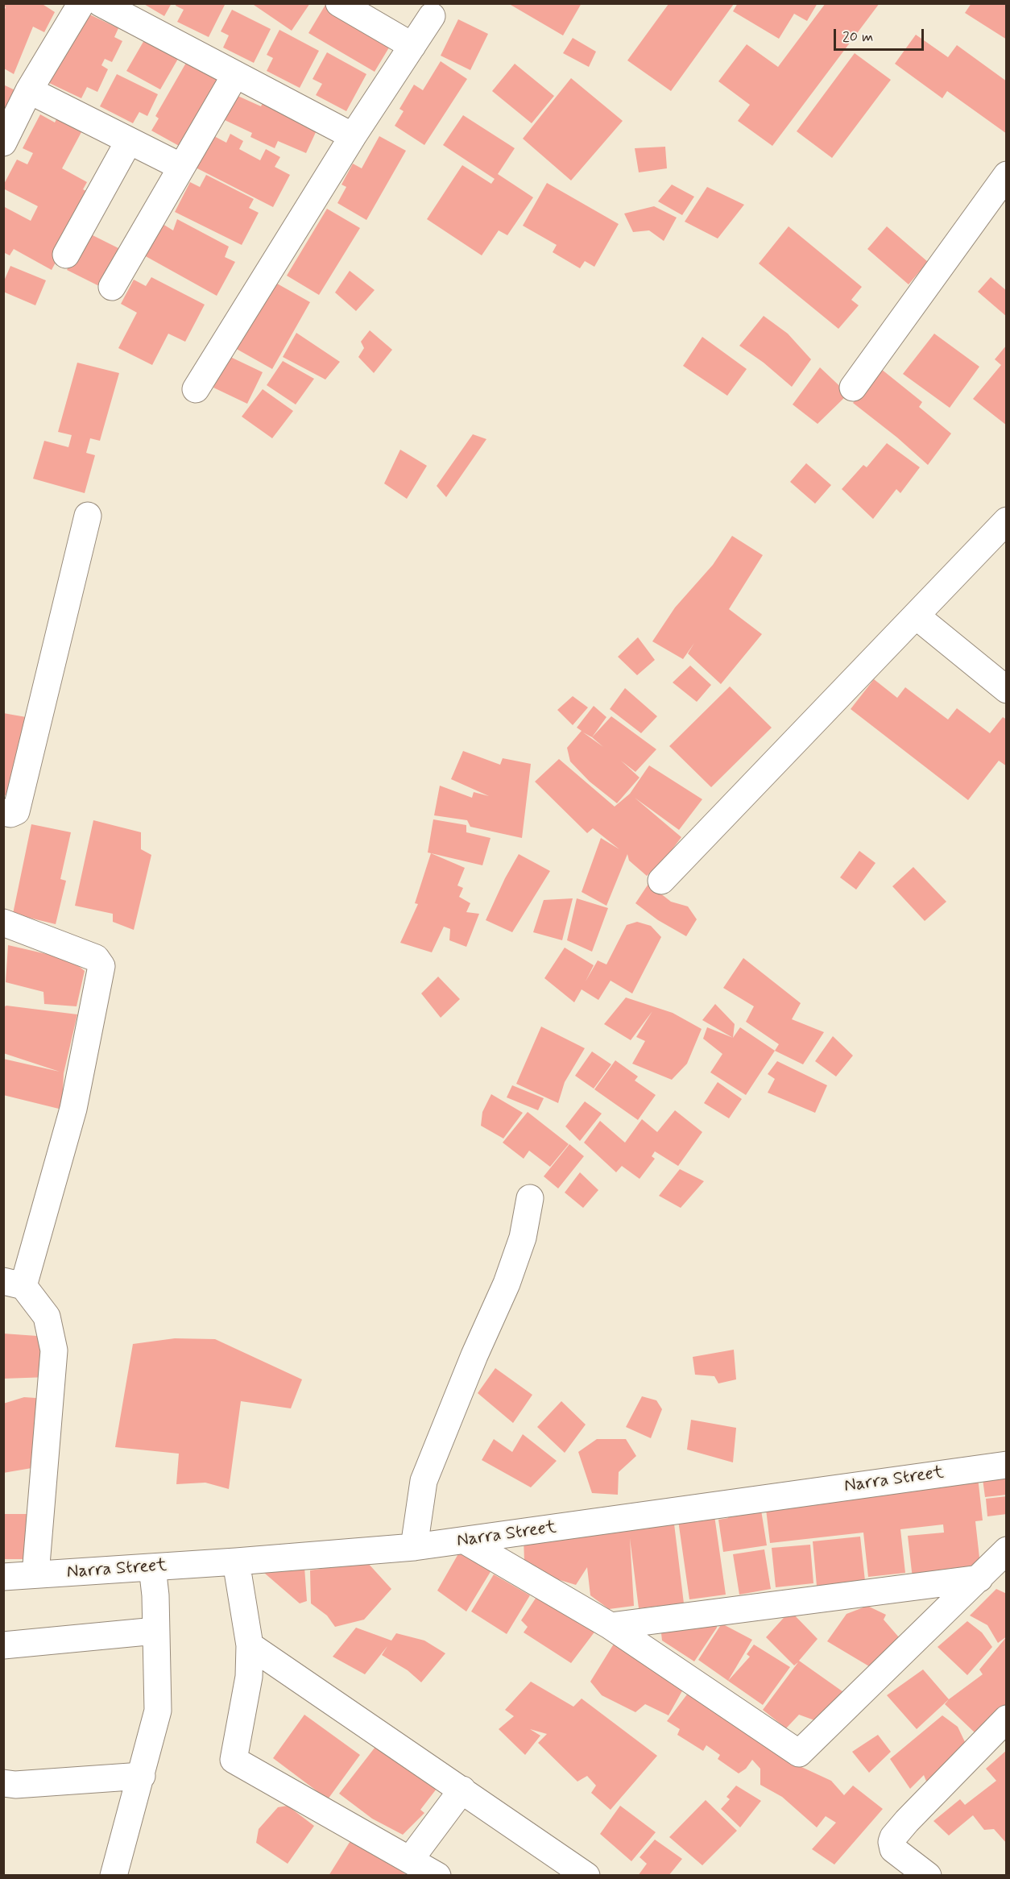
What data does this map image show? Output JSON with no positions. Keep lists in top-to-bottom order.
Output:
{
  "streets": {
    "street": ["Narra Street"]
  },
  "scale_bar": "20 m"
}
